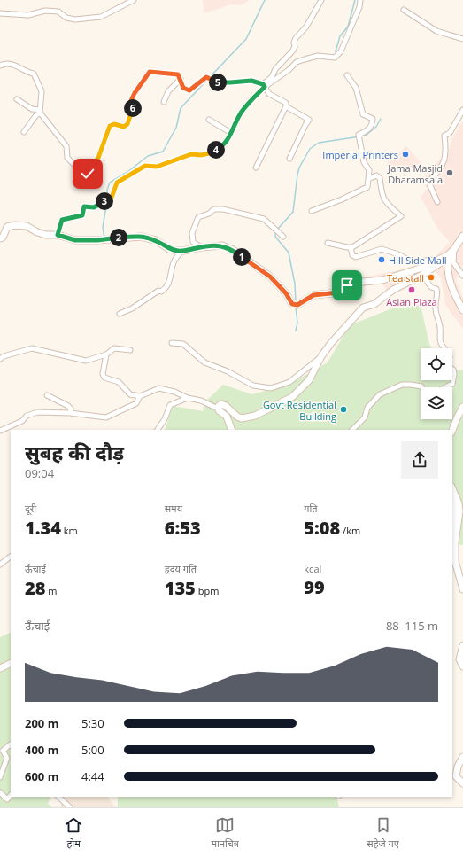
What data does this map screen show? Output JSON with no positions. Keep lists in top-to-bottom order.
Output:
{
  "places": [
    "Imperial Printers",
    "Jama Masjid Dharamsala",
    "Hill Side Mall",
    "Tea stall",
    "Asian Plaza",
    "Govt Residential Building"
  ],
  "page": {
    "pins": [
      "5",
      "6",
      "4",
      "3",
      "2",
      "1"
    ],
    "heading": ["सुबह की दौड़", "09:04"],
    "stats": [
      ["दूरी", "1.34 km"],
      ["समय", "6:53"],
      ["गति", "5:08 /km"],
      ["ऊँचाई", "28 m"],
      ["हृदय गति", "135 bpm"],
      ["kcal", "99"]
    ],
    "chart": ["ऊँचाई", "88–115 m"],
    "list": [
      {
        "name": "200 m",
        "note": "5:30"
      },
      {
        "name": "400 m",
        "note": "5:00"
      },
      {
        "name": "600 m",
        "note": "4:44"
      }
    ],
    "tabs": ["होम", "मानचित्र", "सहेजे गए"]
  }
}
